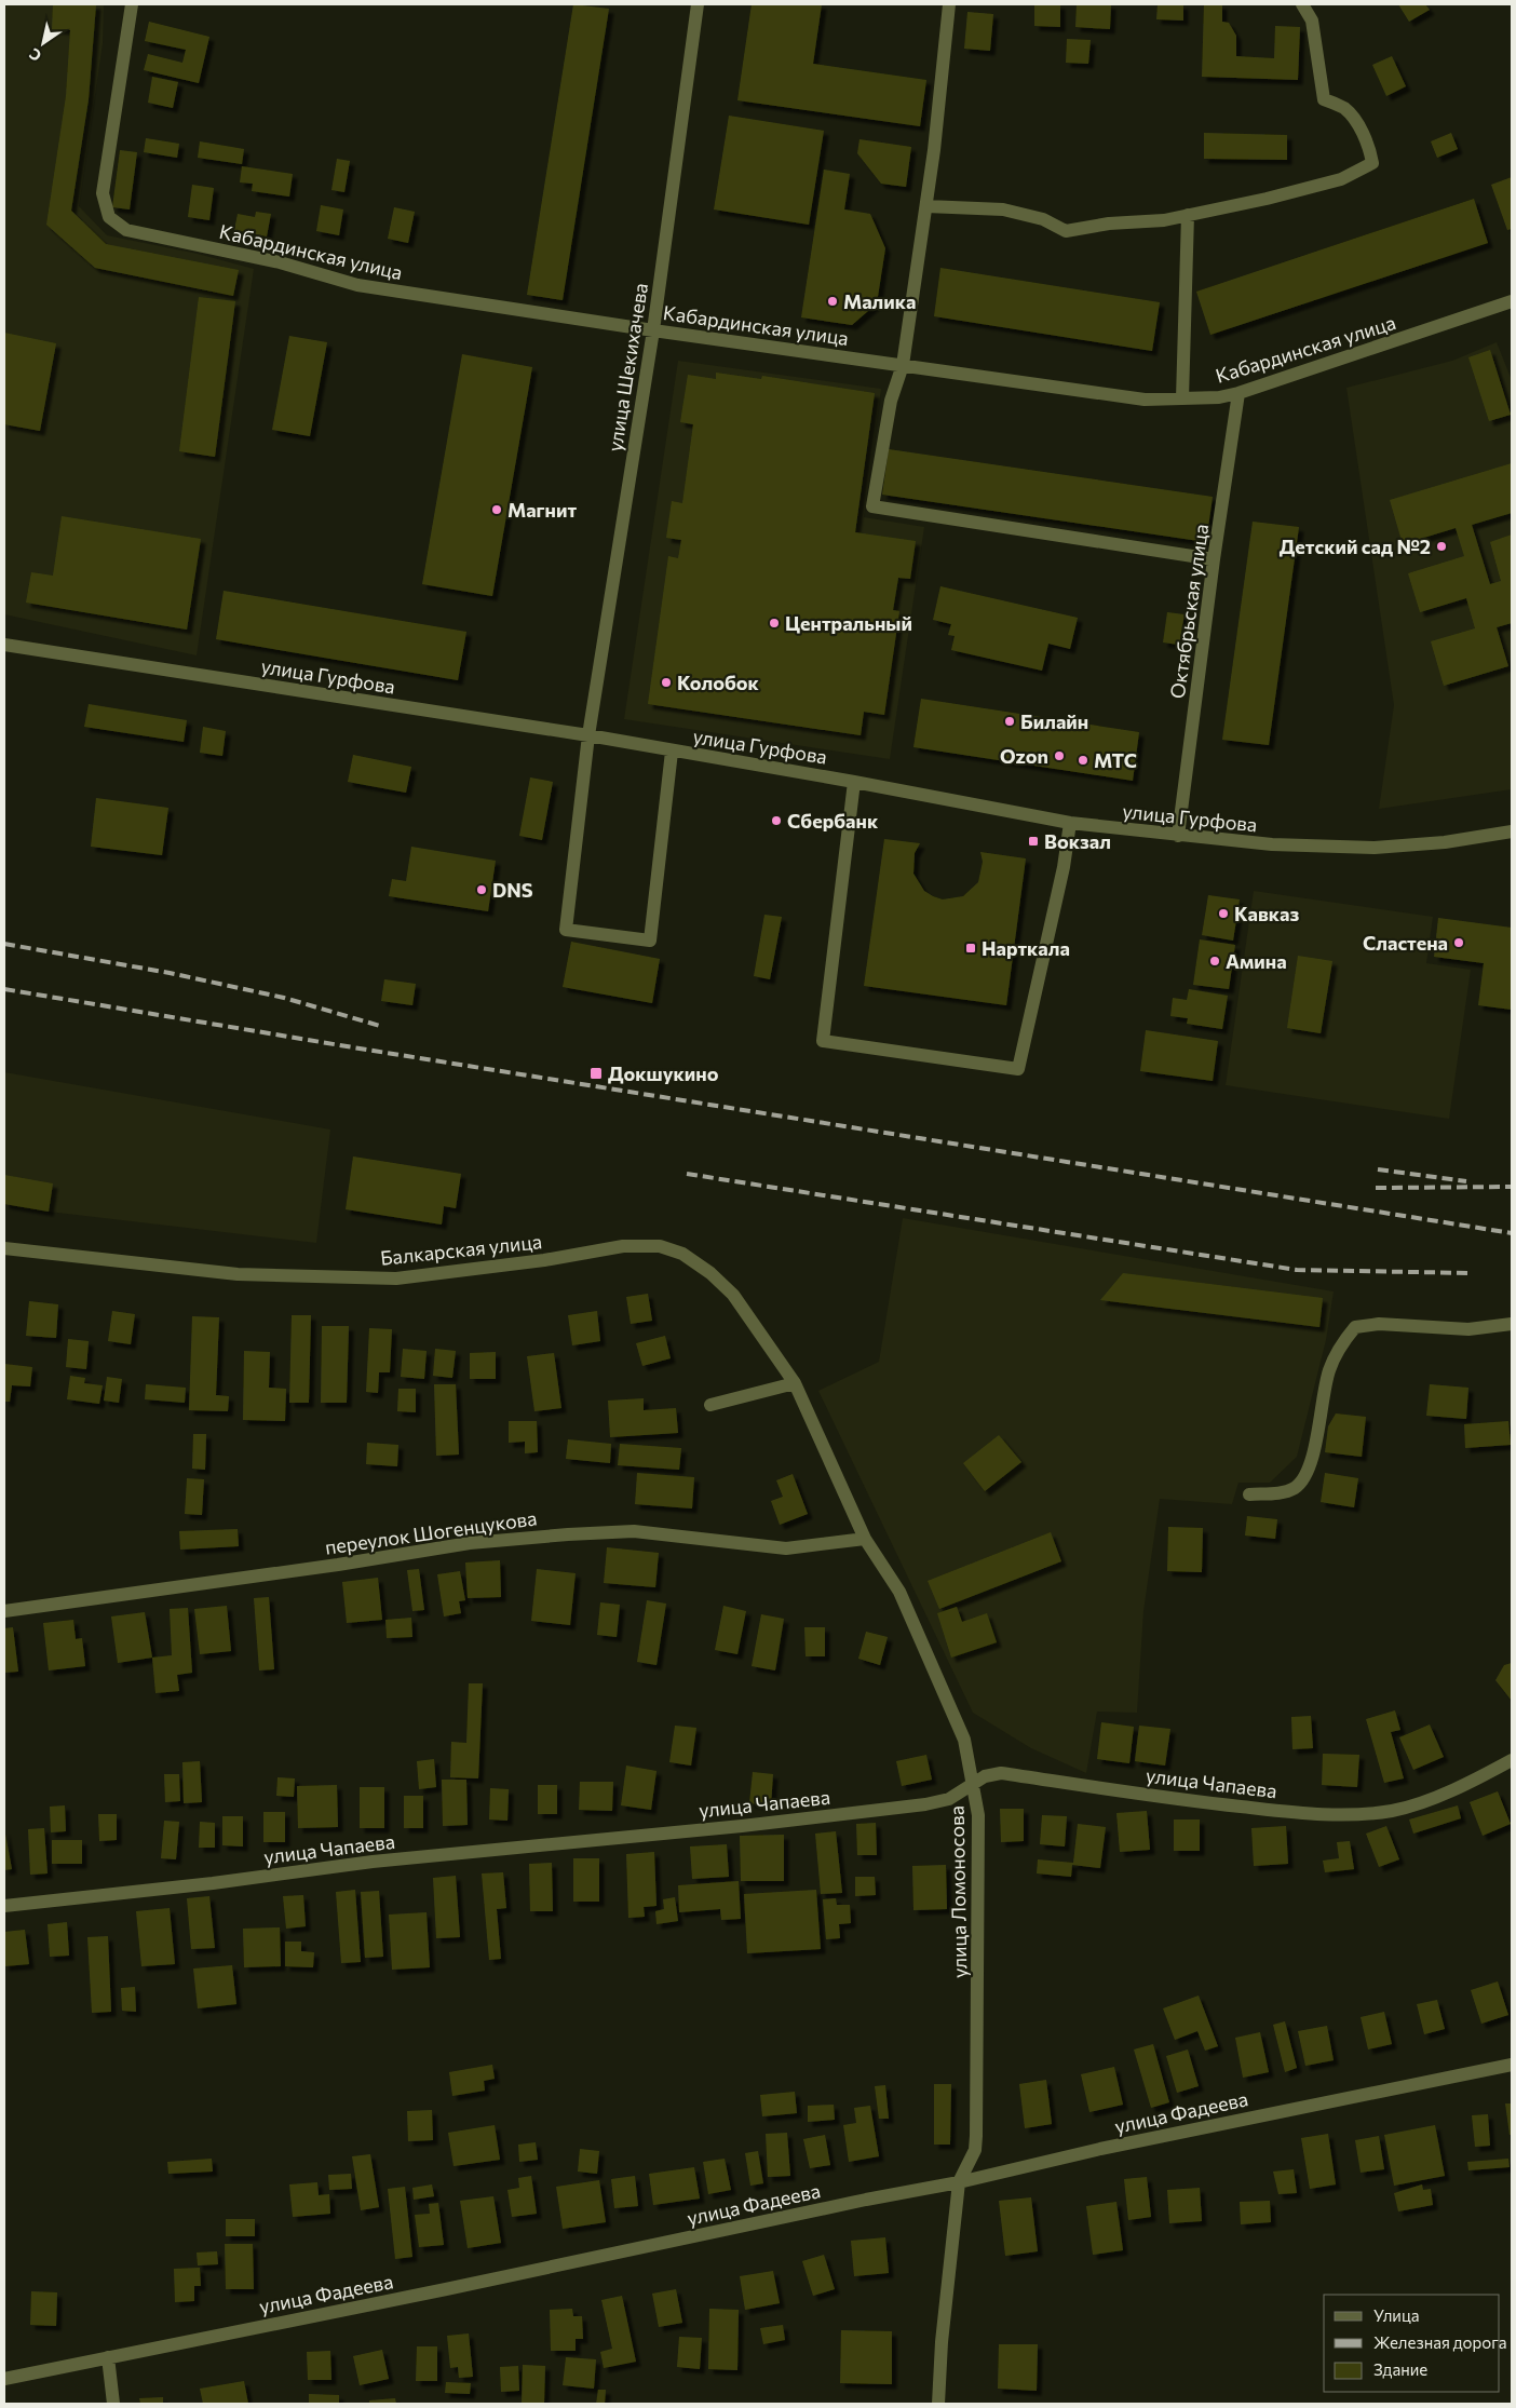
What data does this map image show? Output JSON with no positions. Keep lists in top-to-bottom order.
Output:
{
  "streets": {
    "street": [
      "Кабардинская улица",
      "улица Шекихачева",
      "Октябрьская улица",
      "улица Гурфова",
      "Балкарская улица",
      "переулок Шогенцукова",
      "улица Чапаева",
      "улица Ломоносова",
      "улица Фадеева"
    ]
  },
  "crossings": [
    ["Кабардинская улица", "улица Шекихачева"],
    ["Кабардинская улица", "Октябрьская улица"],
    ["улица Шекихачева", "улица Гурфова"],
    ["Октябрьская улица", "улица Гурфова"],
    ["Балкарская улица", "улица Ломоносова"],
    ["переулок Шогенцукова", "улица Ломоносова"],
    ["улица Чапаева", "улица Ломоносова"],
    ["улица Ломоносова", "улица Фадеева"]
  ],
  "places": {
    "other": [
      "Малика",
      "Магнит",
      "Детский сад №2",
      "Центральный",
      "Колобок",
      "Билайн",
      "Ozon",
      "МТС",
      "Сбербанк",
      "DNS",
      "Кавказ",
      "Сластена",
      "Амина"
    ],
    "transit": ["Вокзал", "Нарткала", "Докшукино"]
  },
  "legend": ["Улица", "Железная дорога", "Здание"],
  "north": "bottom left"
}
